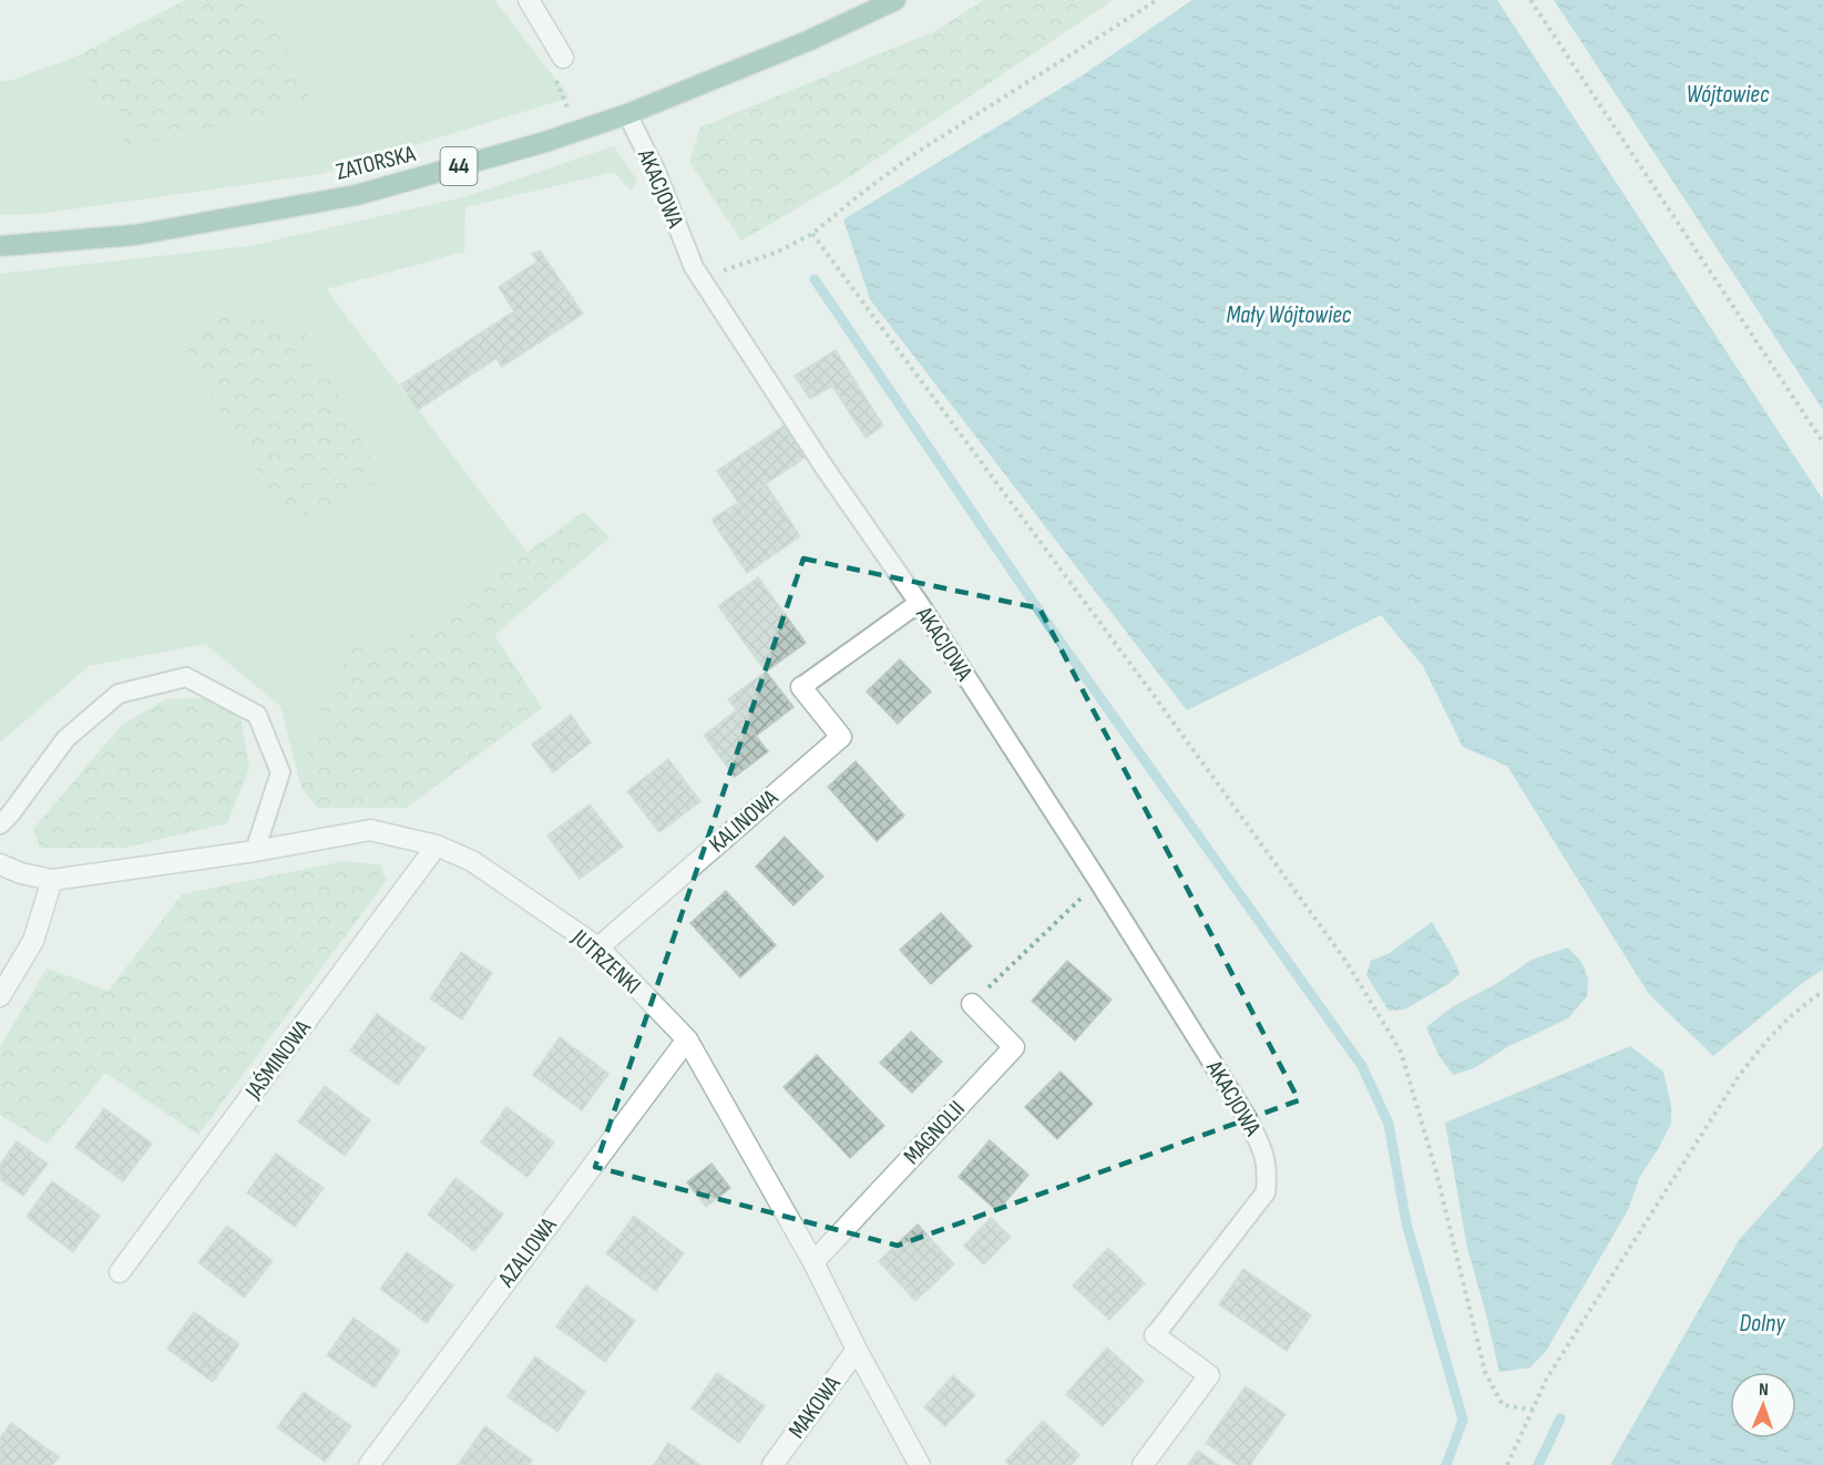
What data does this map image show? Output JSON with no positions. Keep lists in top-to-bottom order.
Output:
{
  "streets": {
    "main road": ["ZATORSKA", "44"],
    "street": [
      "KALINOWA",
      "JUTRZENKI",
      "JAŚMINOWA",
      "MAGNOLII",
      "AZALIOWA",
      "MAKOWA"
    ],
    "lane": ["AKACJOWA"]
  },
  "crossings": [
    ["ZATORSKA", "AKACJOWA"],
    ["KALINOWA", "JUTRZENKI"],
    ["JUTRZENKI", "JAŚMINOWA"],
    ["JUTRZENKI", "MAGNOLII"],
    ["JUTRZENKI", "AZALIOWA"],
    ["JUTRZENKI", "MAKOWA"]
  ],
  "water": ["Wójtowiec", "Mały Wójtowiec", "Dolny"],
  "north": "top"
}
